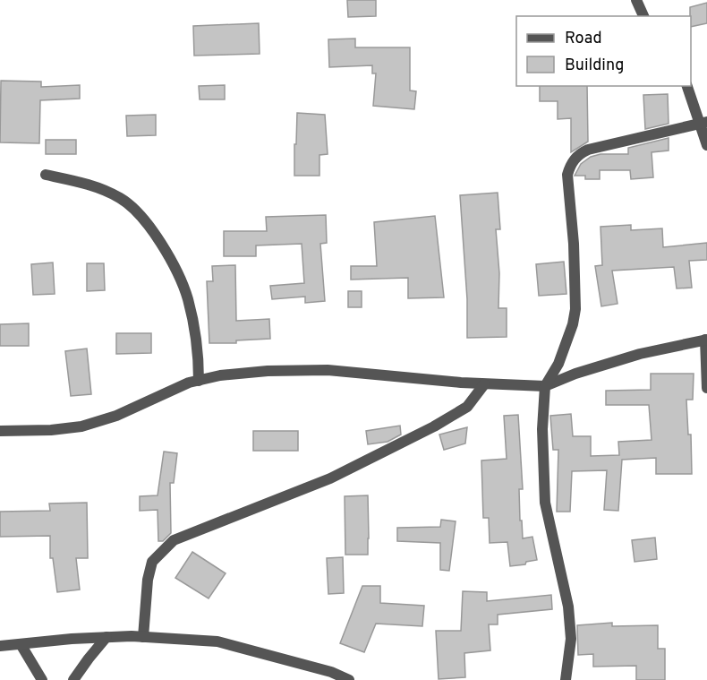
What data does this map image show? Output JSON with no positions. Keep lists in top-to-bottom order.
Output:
{
  "legend": ["Road", "Building"]
}
